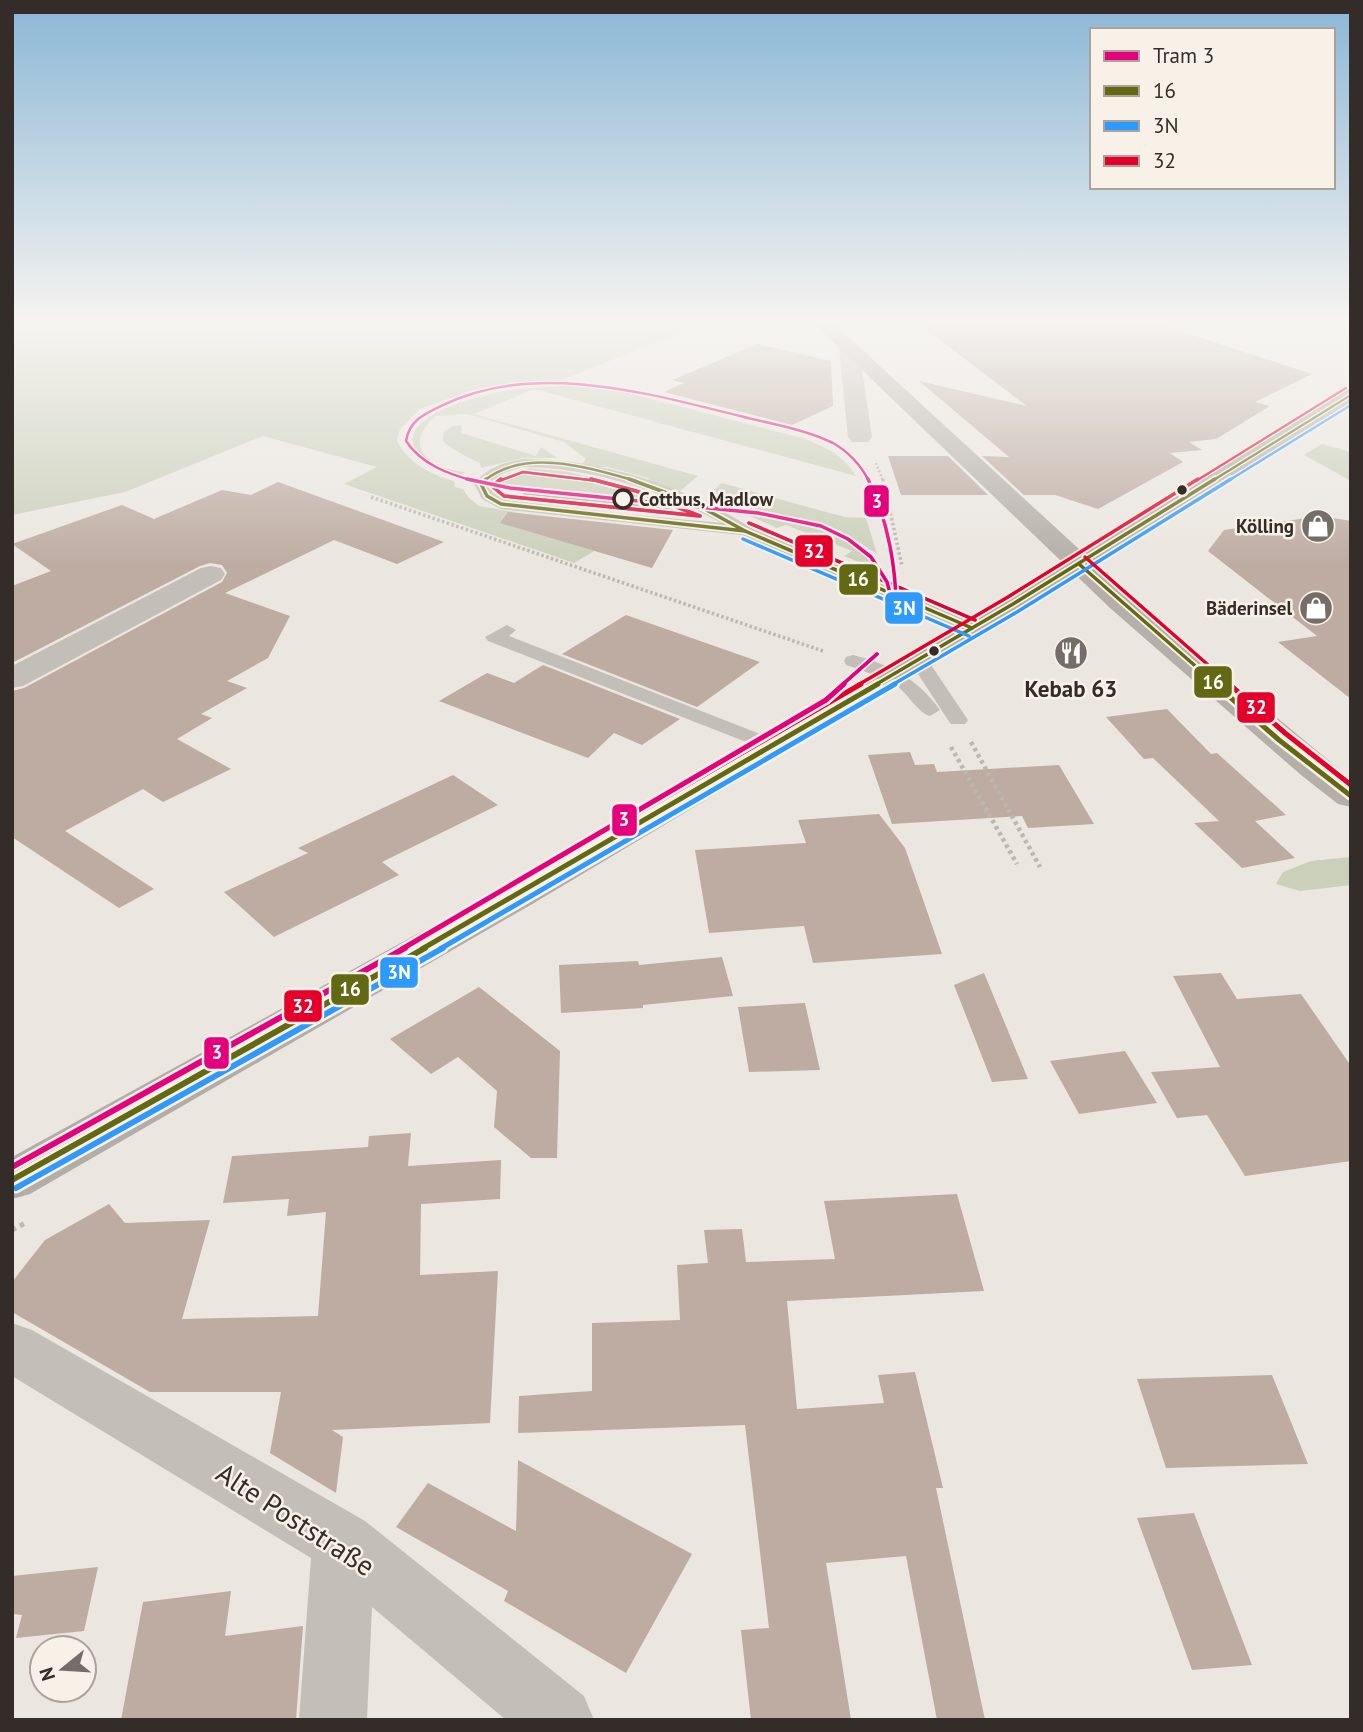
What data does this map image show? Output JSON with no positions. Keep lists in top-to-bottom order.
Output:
{
  "streets": {
    "street": ["Alte Poststraße"]
  },
  "places": {
    "other": ["Cottbus, Madlow"],
    "shop": ["Kölling", "Bäderinsel"],
    "restaurant": ["Kebab 63"]
  },
  "lines": [
    "tram line 3",
    "transit line 16",
    "transit line 32",
    "transit line 3N"
  ],
  "legend": [
    "Tram 3",
    "16",
    "3N",
    "32"
  ],
  "north": "left"
}
